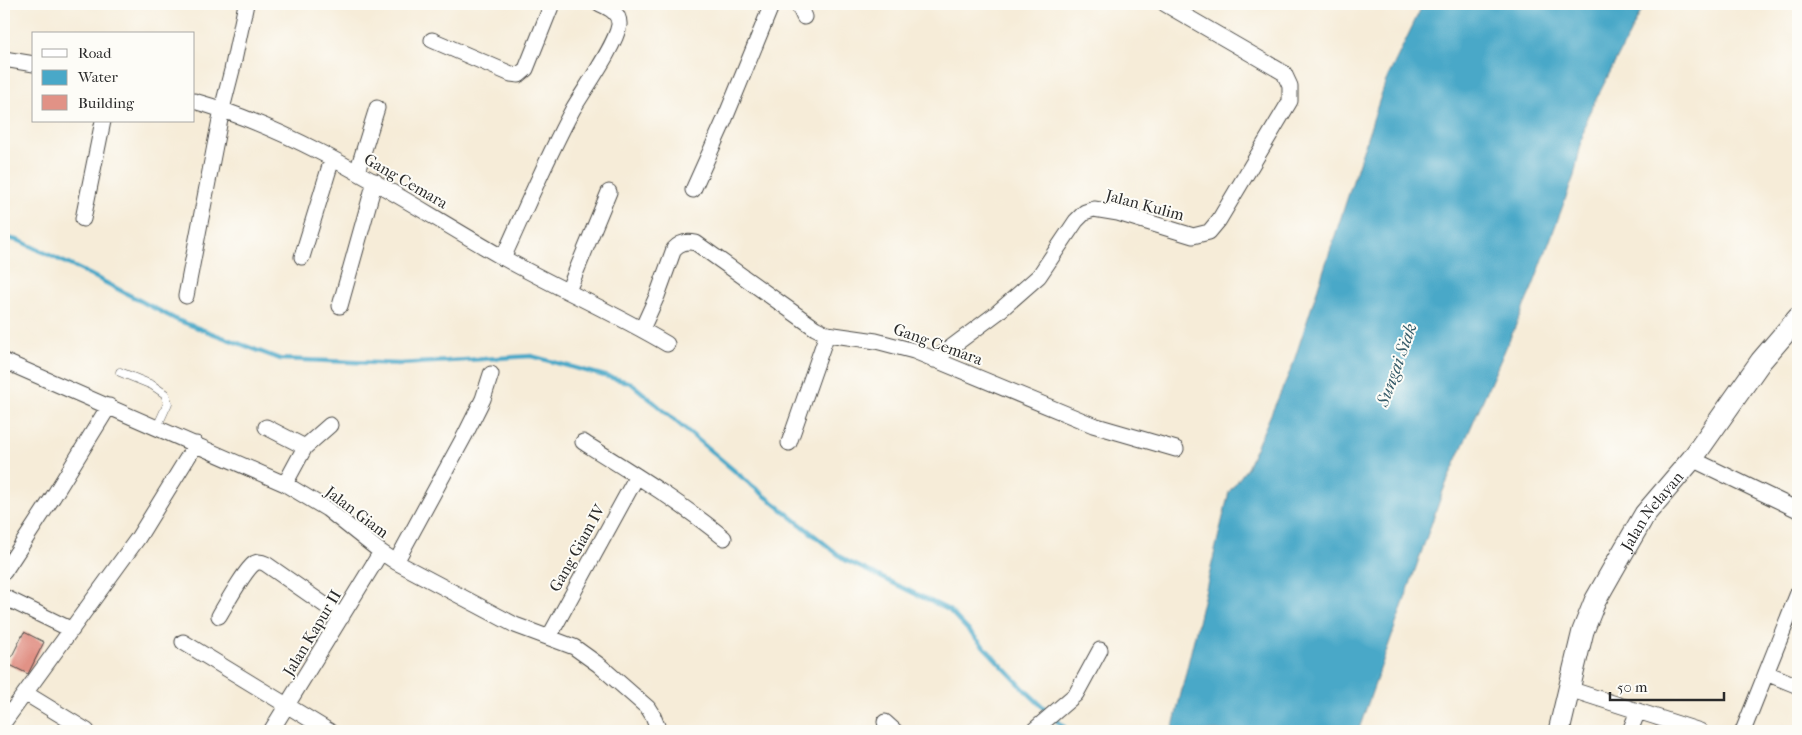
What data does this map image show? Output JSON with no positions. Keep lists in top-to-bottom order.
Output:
{
  "streets": {
    "main road": ["Jalan Nelayan"],
    "street": [
      "Gang Cemara",
      "Jalan Kulim",
      "Jalan Giam",
      "Gang Giam IV",
      "Jalan Kapur II"
    ]
  },
  "crossings": [
    ["Gang Cemara", "Jalan Kulim"],
    ["Jalan Giam", "Gang Giam IV"],
    ["Jalan Giam", "Jalan Kapur II"]
  ],
  "water": ["Sungai Siak"],
  "legend": ["Road", "Water", "Building"],
  "scale_bar": "50 m"
}
